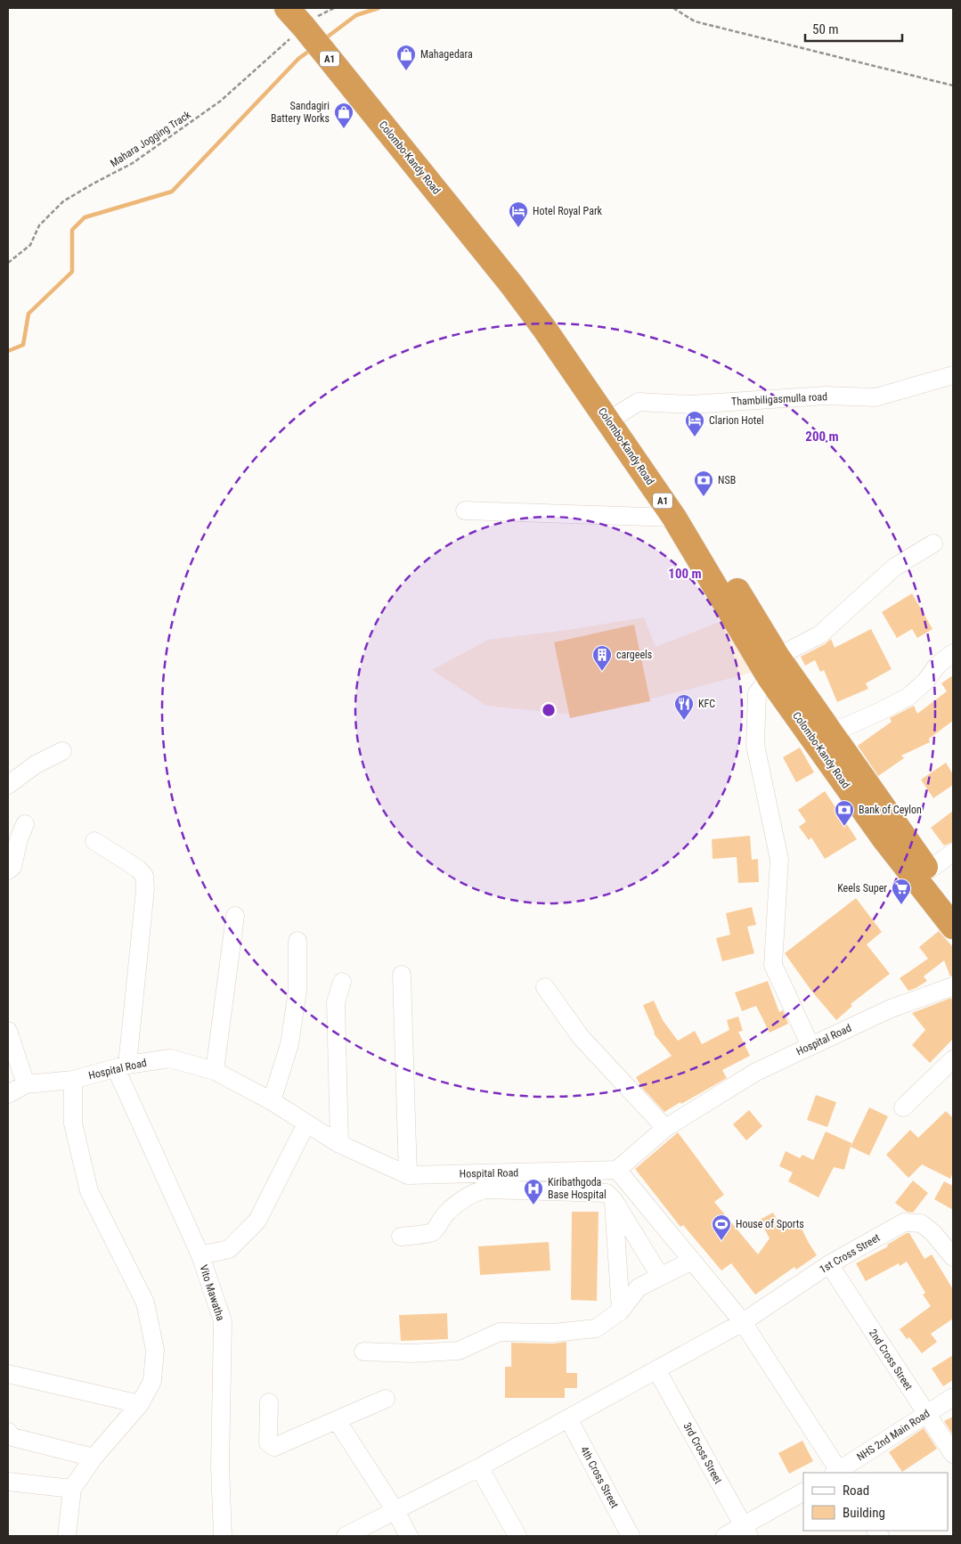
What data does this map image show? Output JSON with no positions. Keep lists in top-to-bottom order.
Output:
{
  "streets": {
    "highway": ["A1", "Colombo-Kandy Road"],
    "street": [
      "Thambiligasmulla road",
      "Hospital Road",
      "1st Cross Street",
      "Vito Mawatha",
      "2nd Cross Street",
      "NHS 2nd Main Road",
      "3rd Cross Street",
      "4th Cross Street"
    ],
    "path": ["Mahara Jogging Track"]
  },
  "crossings": [
    ["Mahara Jogging Track", "Colombo-Kandy Road"],
    ["Colombo-Kandy Road", "Thambiligasmulla road"],
    ["Hospital Road", "Vito Mawatha"],
    ["1st Cross Street", "2nd Cross Street"],
    ["1st Cross Street", "3rd Cross Street"],
    ["1st Cross Street", "4th Cross Street"],
    ["2nd Cross Street", "NHS 2nd Main Road"]
  ],
  "places": {
    "shop": ["Mahagedara", "Sandagiri Battery Works"],
    "hotel": ["Hotel Royal Park", "Clarion Hotel"],
    "bank": ["NSB", "Bank of Ceylon"],
    "building": ["cargeels"],
    "restaurant": ["KFC"],
    "supermarket": ["Keels Super"],
    "hospital": ["Kiribathgoda Base Hospital"],
    "sports": ["House of Sports"]
  },
  "legend": ["Road", "Building"],
  "scale_bar": "50 m",
  "rings": ["200 m", "100 m"]
}
